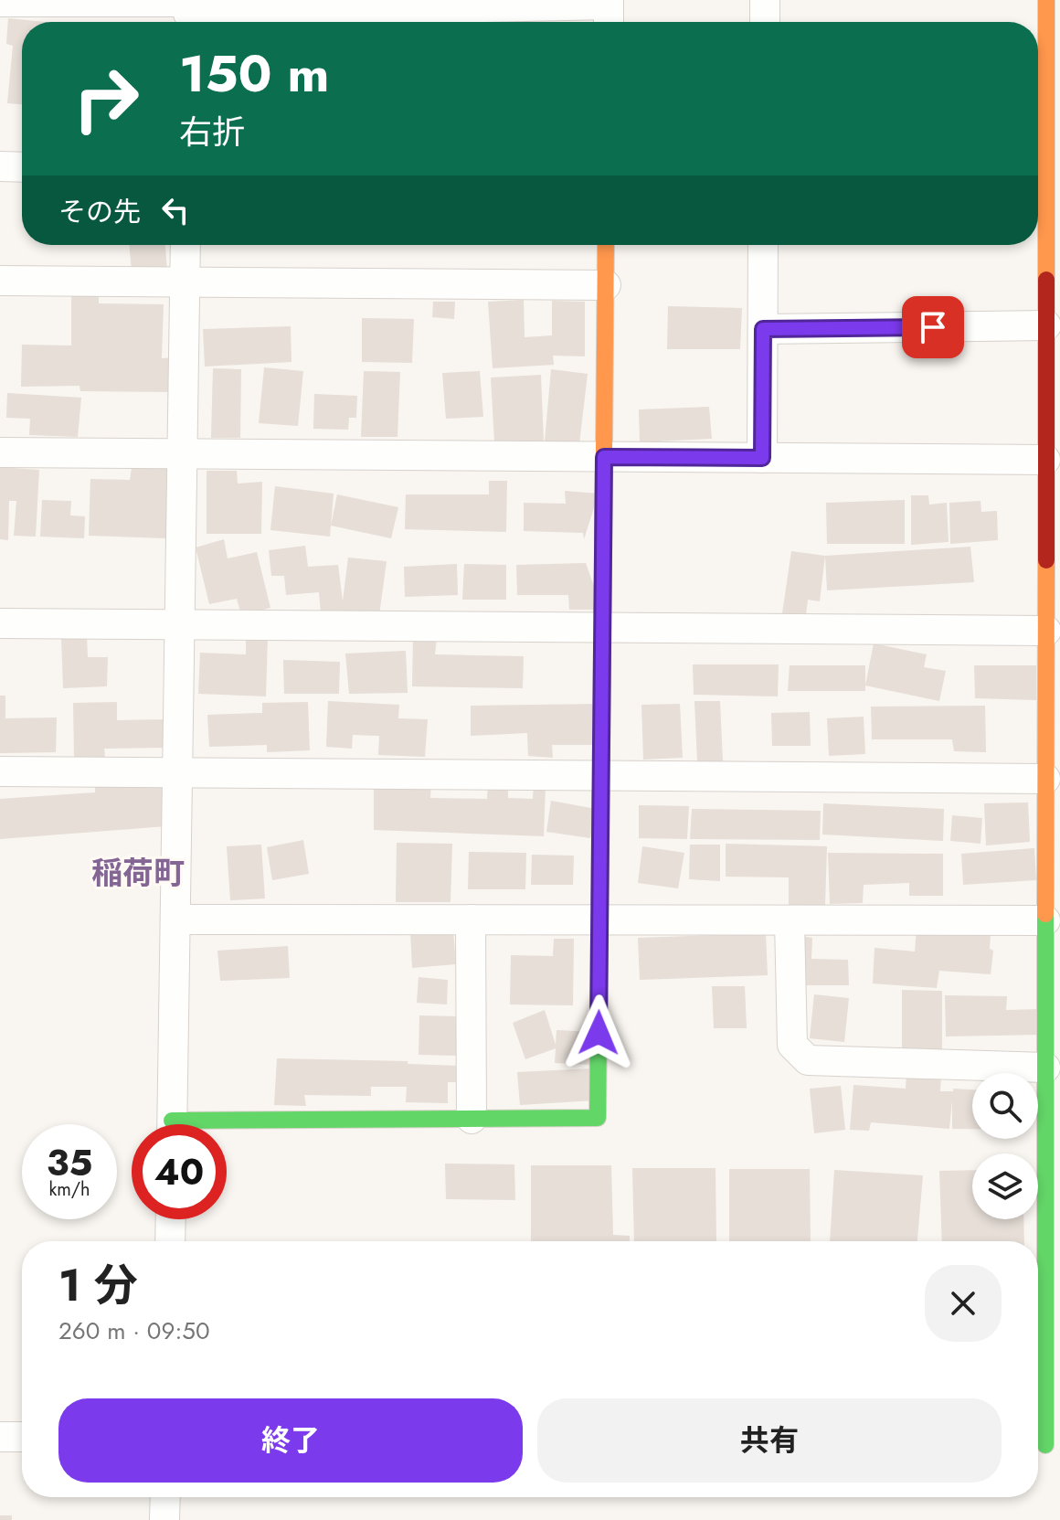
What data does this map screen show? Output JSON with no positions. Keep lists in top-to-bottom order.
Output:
{
  "districts": ["稲荷町"],
  "page": {
    "turn": ["150 m", "右折"],
    "then": "その先",
    "speed": "35 km/h",
    "limit": "40",
    "heading": ["1 分", "260 m · 09:50"],
    "buttons": ["終了", "共有"]
  }
}
